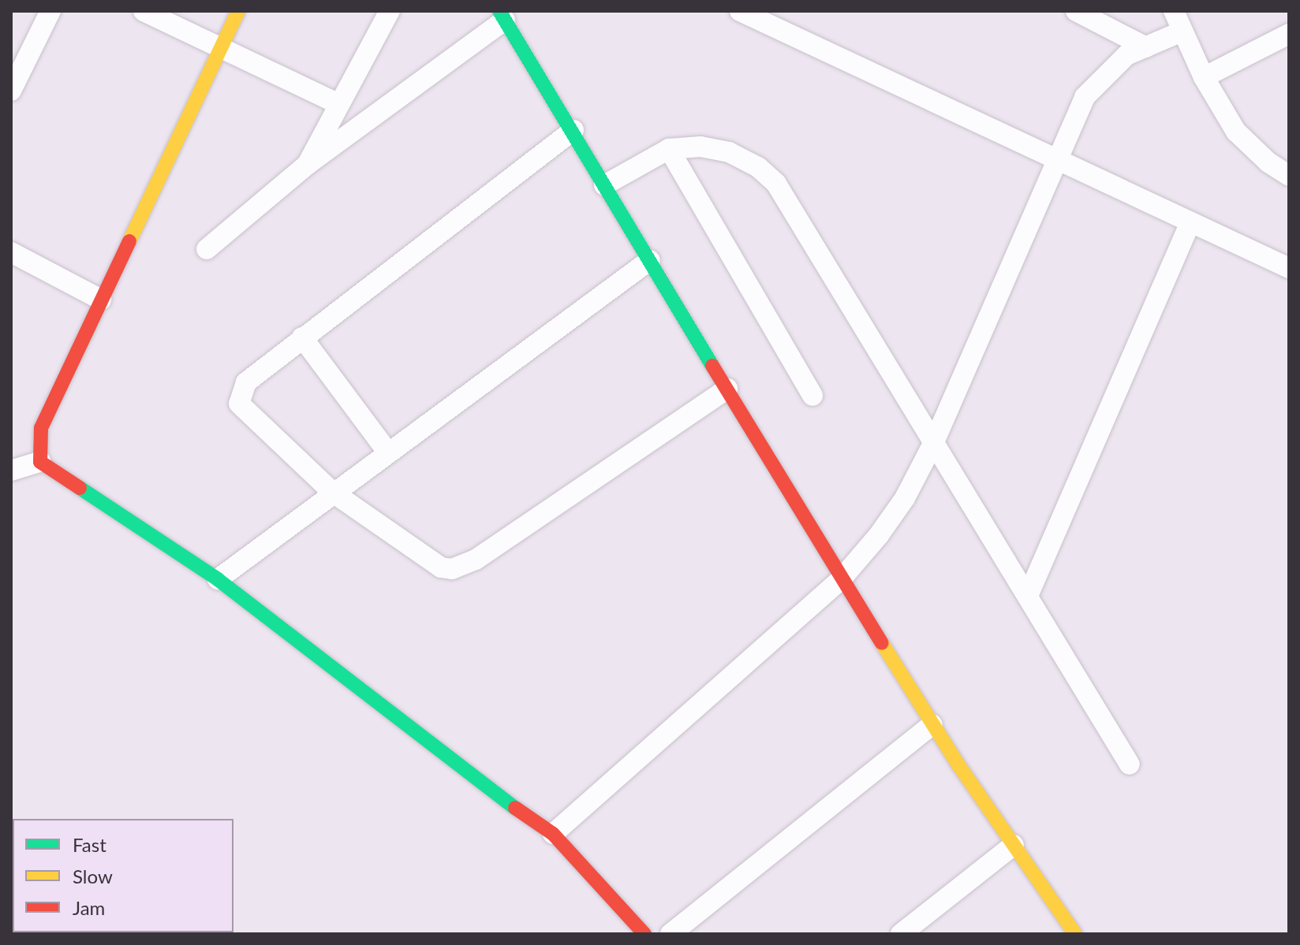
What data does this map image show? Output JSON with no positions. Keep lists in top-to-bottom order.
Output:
{
  "legend": ["Fast", "Slow", "Jam"]
}
